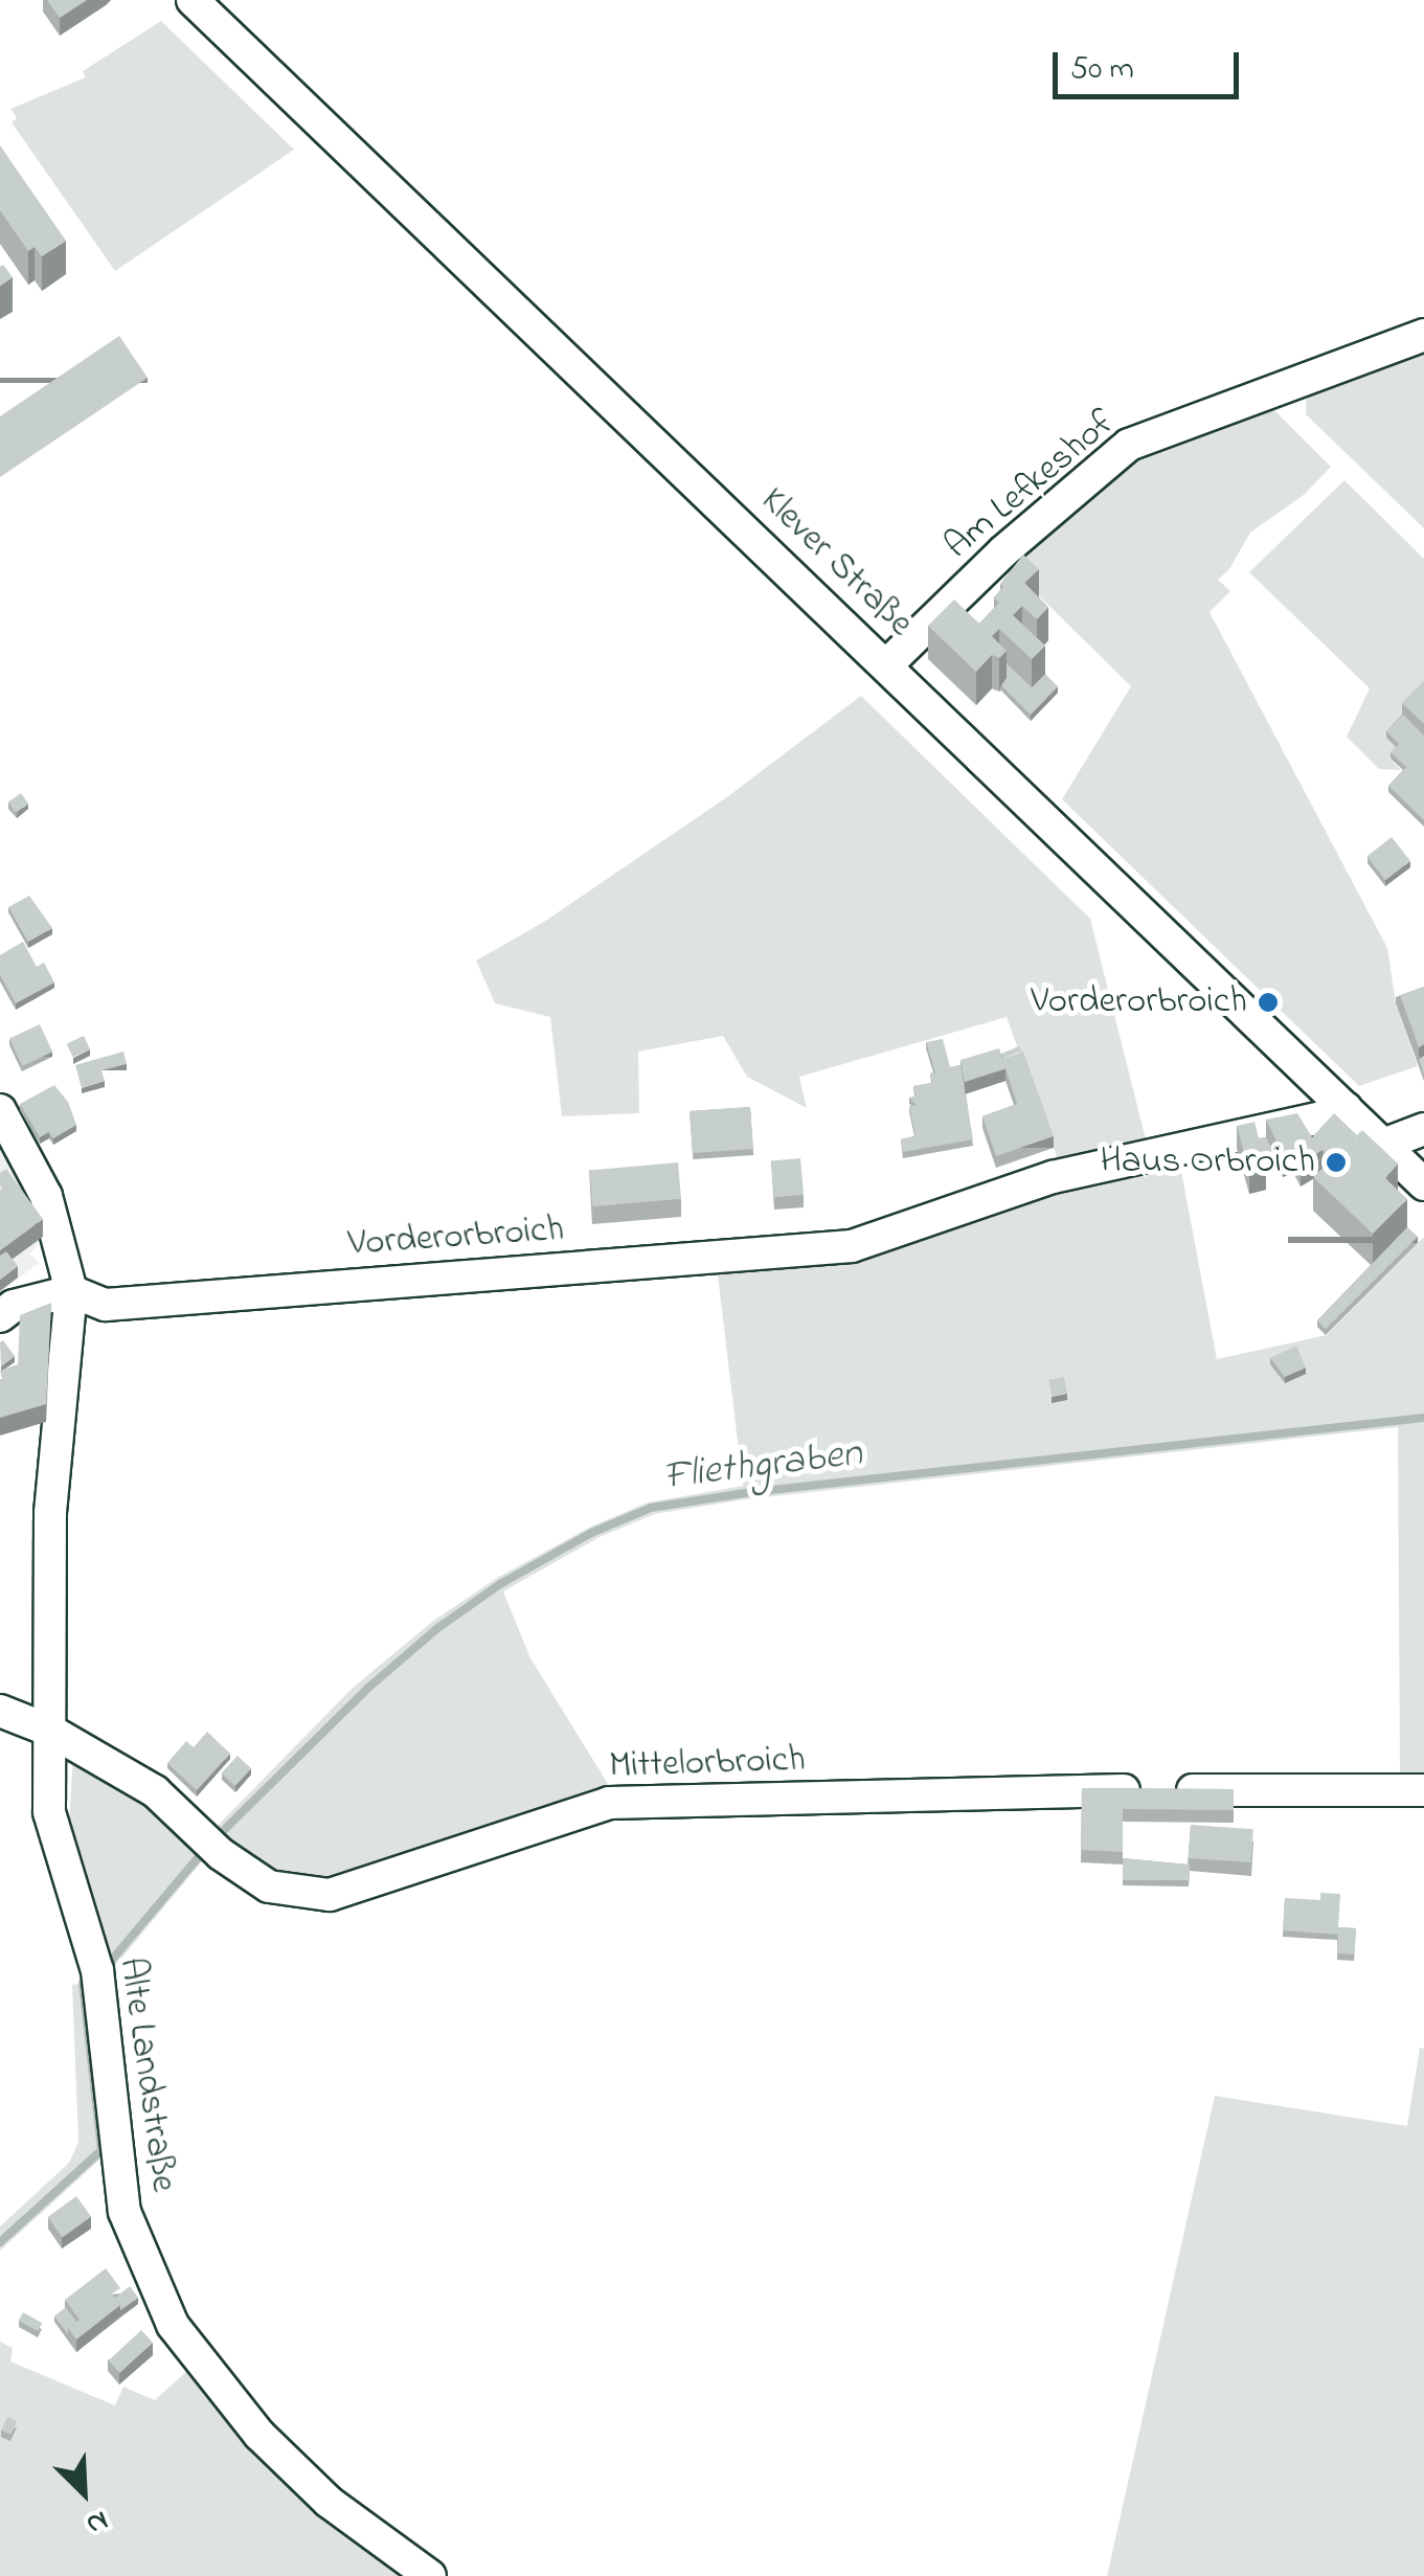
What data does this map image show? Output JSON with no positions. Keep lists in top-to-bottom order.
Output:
{
  "streets": {
    "street": [
      "Am Lefkeshof",
      "Klever Straße",
      "Vorderorbroich",
      "Mittelorbroich",
      "Alte Landstraße"
    ]
  },
  "crossings": [
    ["Am Lefkeshof", "Klever Straße"],
    ["Klever Straße", "Vorderorbroich"],
    ["Vorderorbroich", "Alte Landstraße"],
    ["Mittelorbroich", "Alte Landstraße"]
  ],
  "water": ["Fliethgraben"],
  "places": ["Vorderorbroich", "Haus Orbroich"],
  "scale_bar": "50 m",
  "north": "bottom right"
}
